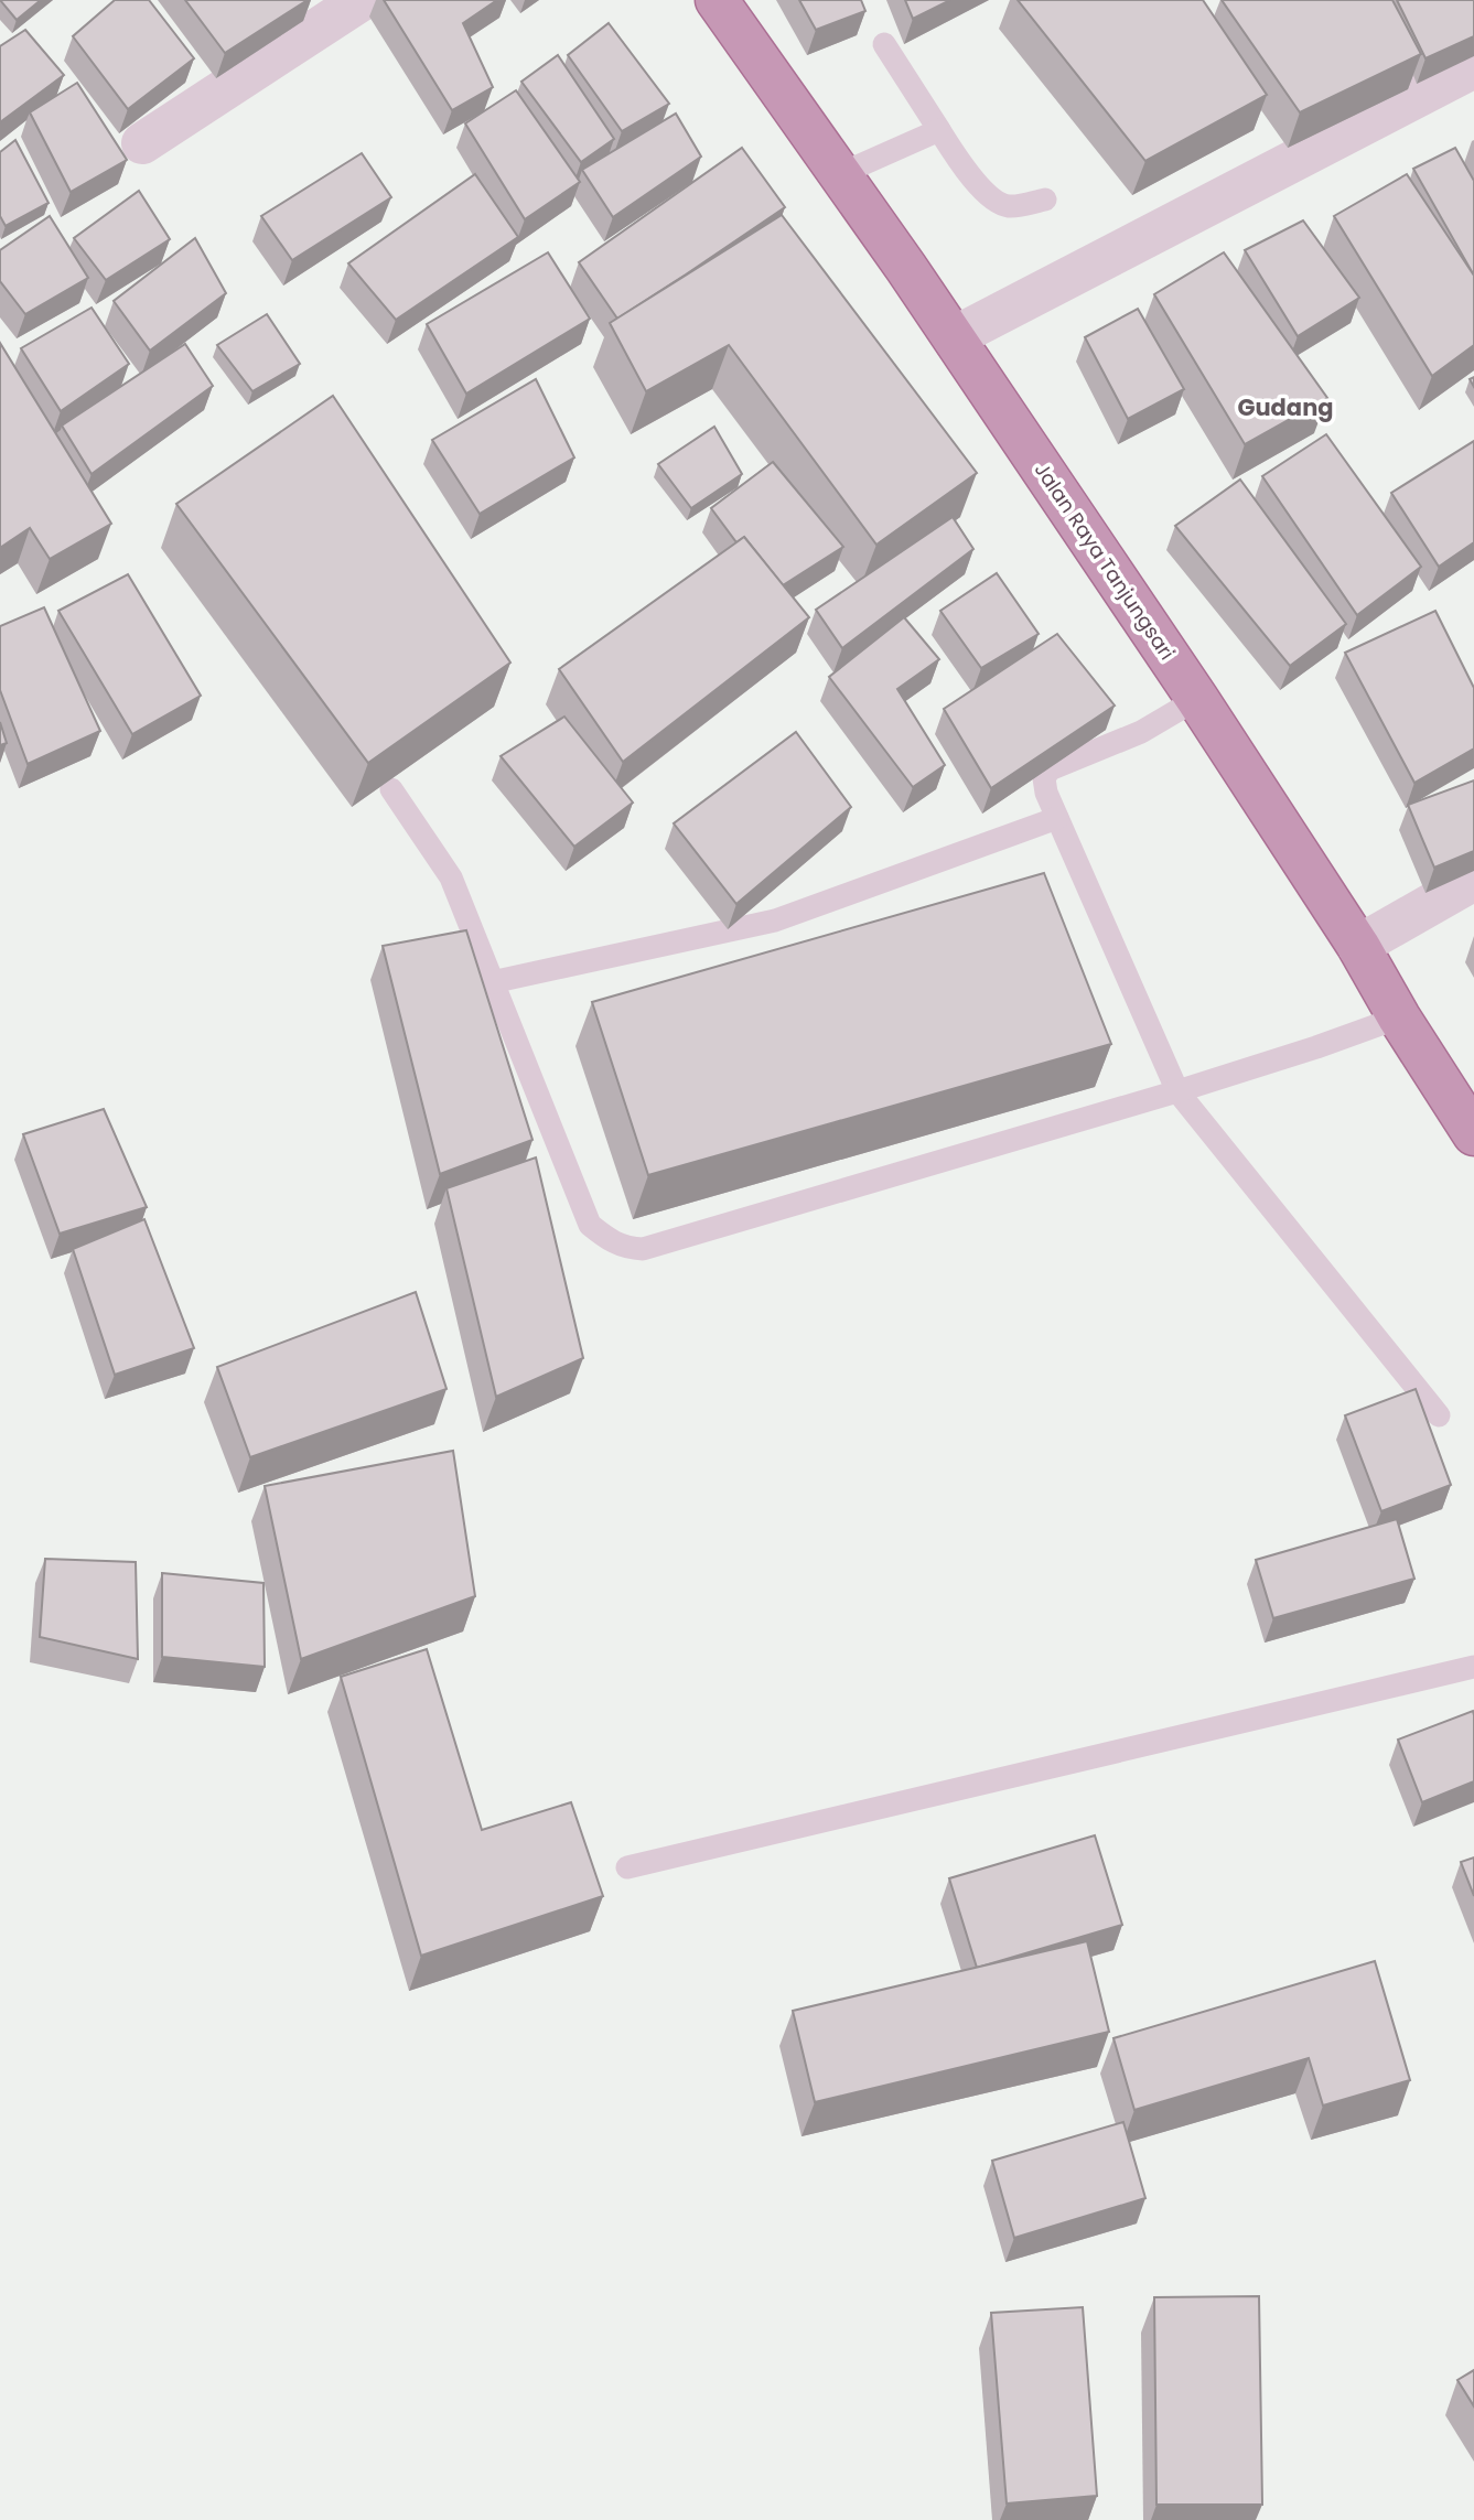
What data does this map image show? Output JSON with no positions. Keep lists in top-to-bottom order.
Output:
{
  "streets": {
    "highway": ["Jalan Raya Tanjungsari"]
  },
  "districts": ["Gudang"]
}
